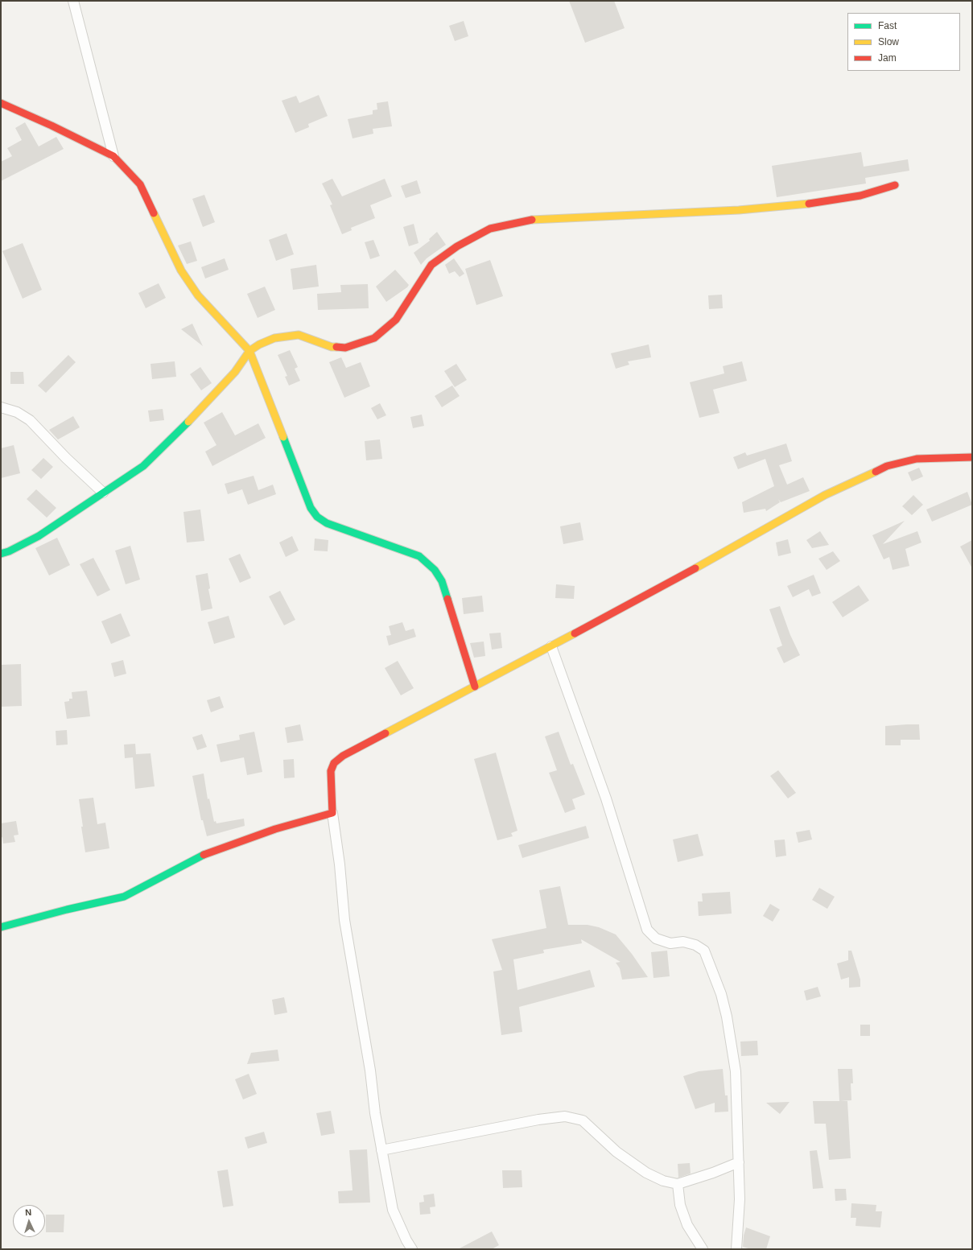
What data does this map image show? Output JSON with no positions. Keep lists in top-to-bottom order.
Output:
{
  "legend": ["Fast", "Slow", "Jam"],
  "north": "top"
}
